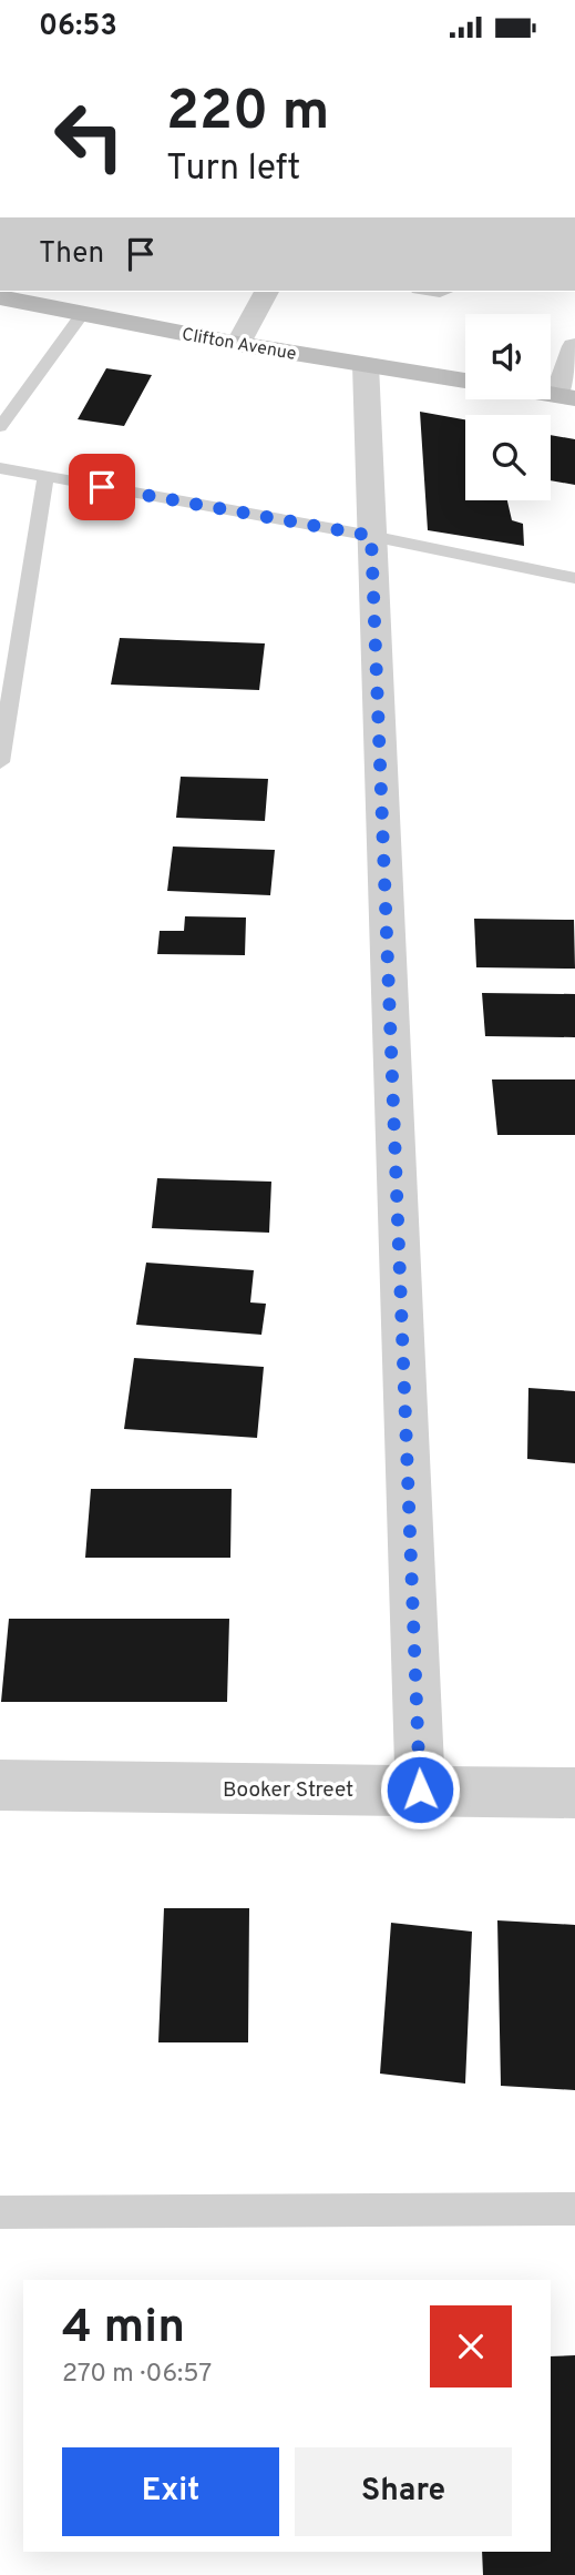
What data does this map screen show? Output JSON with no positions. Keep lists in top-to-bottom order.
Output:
{
  "streets": {
    "street": ["Clifton Avenue", "Booker Street"]
  },
  "page": {
    "status": "06:53",
    "turn": ["220 m", "Turn left"],
    "then": "Then",
    "heading": ["4 min", "270 m · 06:57"],
    "buttons": ["Exit", "Share"]
  }
}
